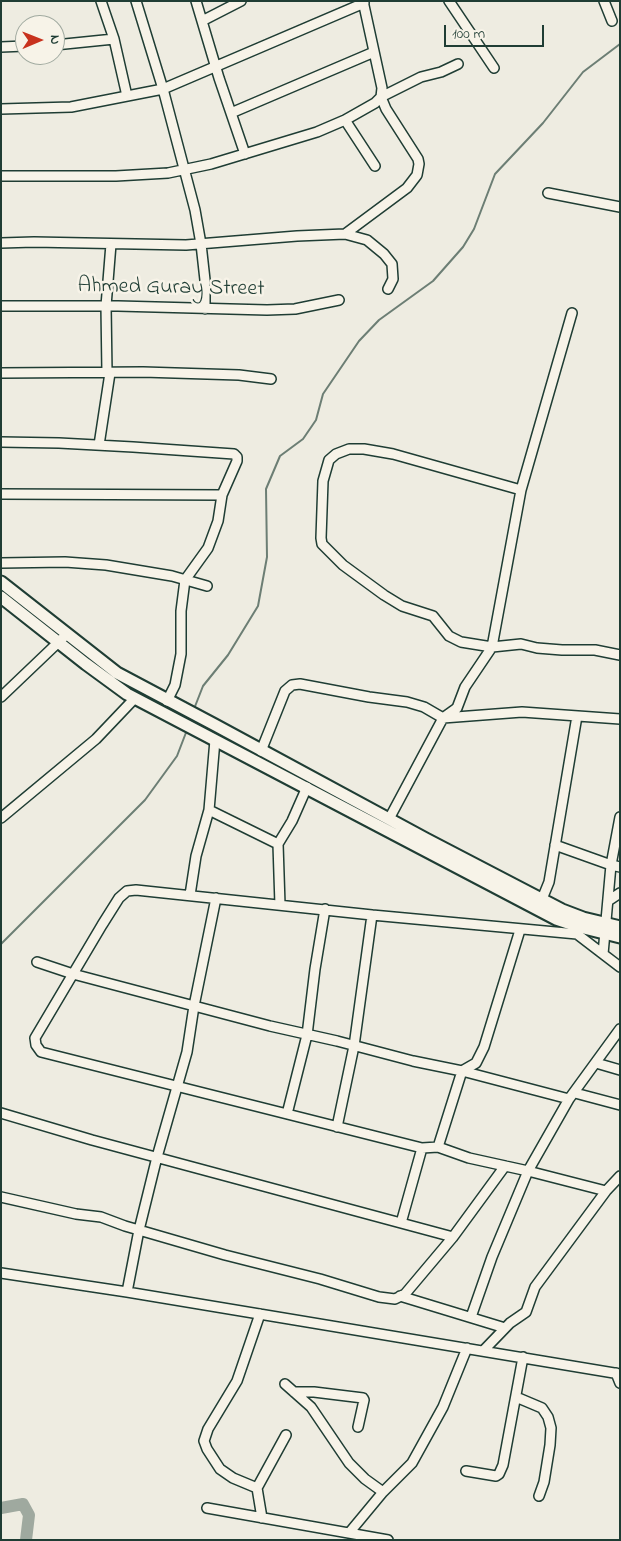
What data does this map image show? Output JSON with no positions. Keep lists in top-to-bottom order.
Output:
{
  "streets": {
    "street": ["Ahmed Guray Street"]
  },
  "scale_bar": "100 m",
  "north": "right"
}
